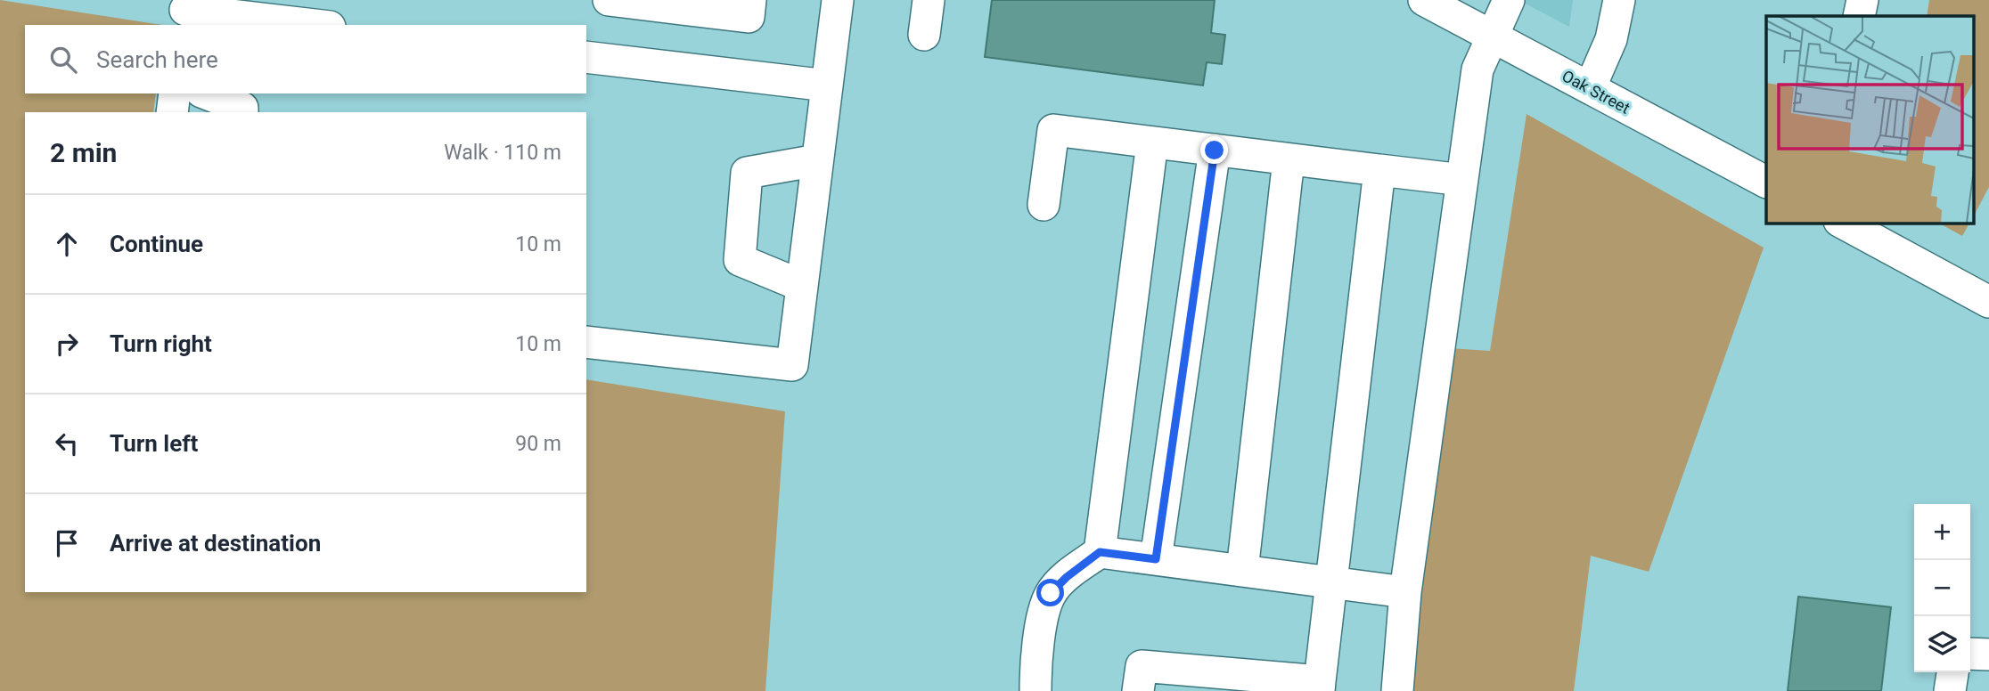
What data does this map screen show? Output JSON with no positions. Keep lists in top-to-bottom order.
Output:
{
  "streets": {
    "street": ["Oak Street"]
  },
  "page": {
    "search": "Search here",
    "heading": ["2 min", "Walk · 110 m"],
    "list": [
      ["Continue", "10 m"],
      ["Turn right", "10 m"],
      ["Turn left", "90 m"],
      "Arrive at destination"
    ],
    "map_buttons": ["+", "−"]
  }
}
